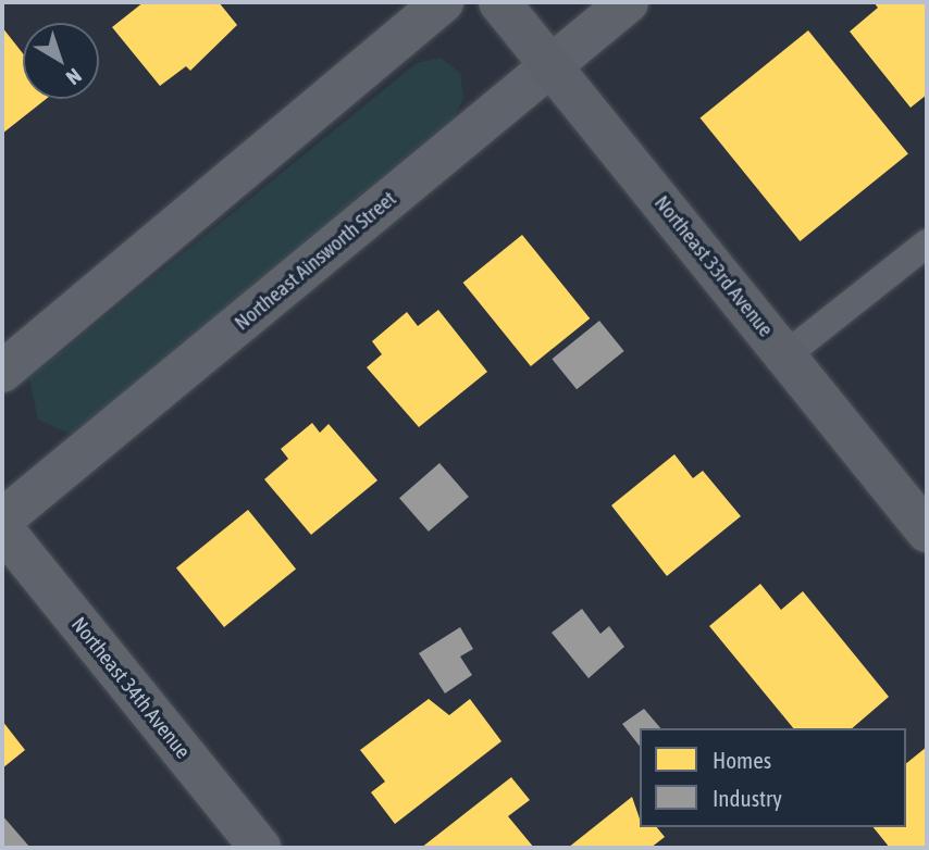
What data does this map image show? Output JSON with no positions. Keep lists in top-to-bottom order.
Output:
{
  "streets": {
    "main road": ["Northeast 33rd Avenue"],
    "street": ["Northeast Ainsworth Street", "Northeast 34th Avenue"]
  },
  "crossings": [
    ["Northeast Ainsworth Street", "Northeast 33rd Avenue"]
  ],
  "legend": ["Homes", "Industry"],
  "north": "bottom right"
}
